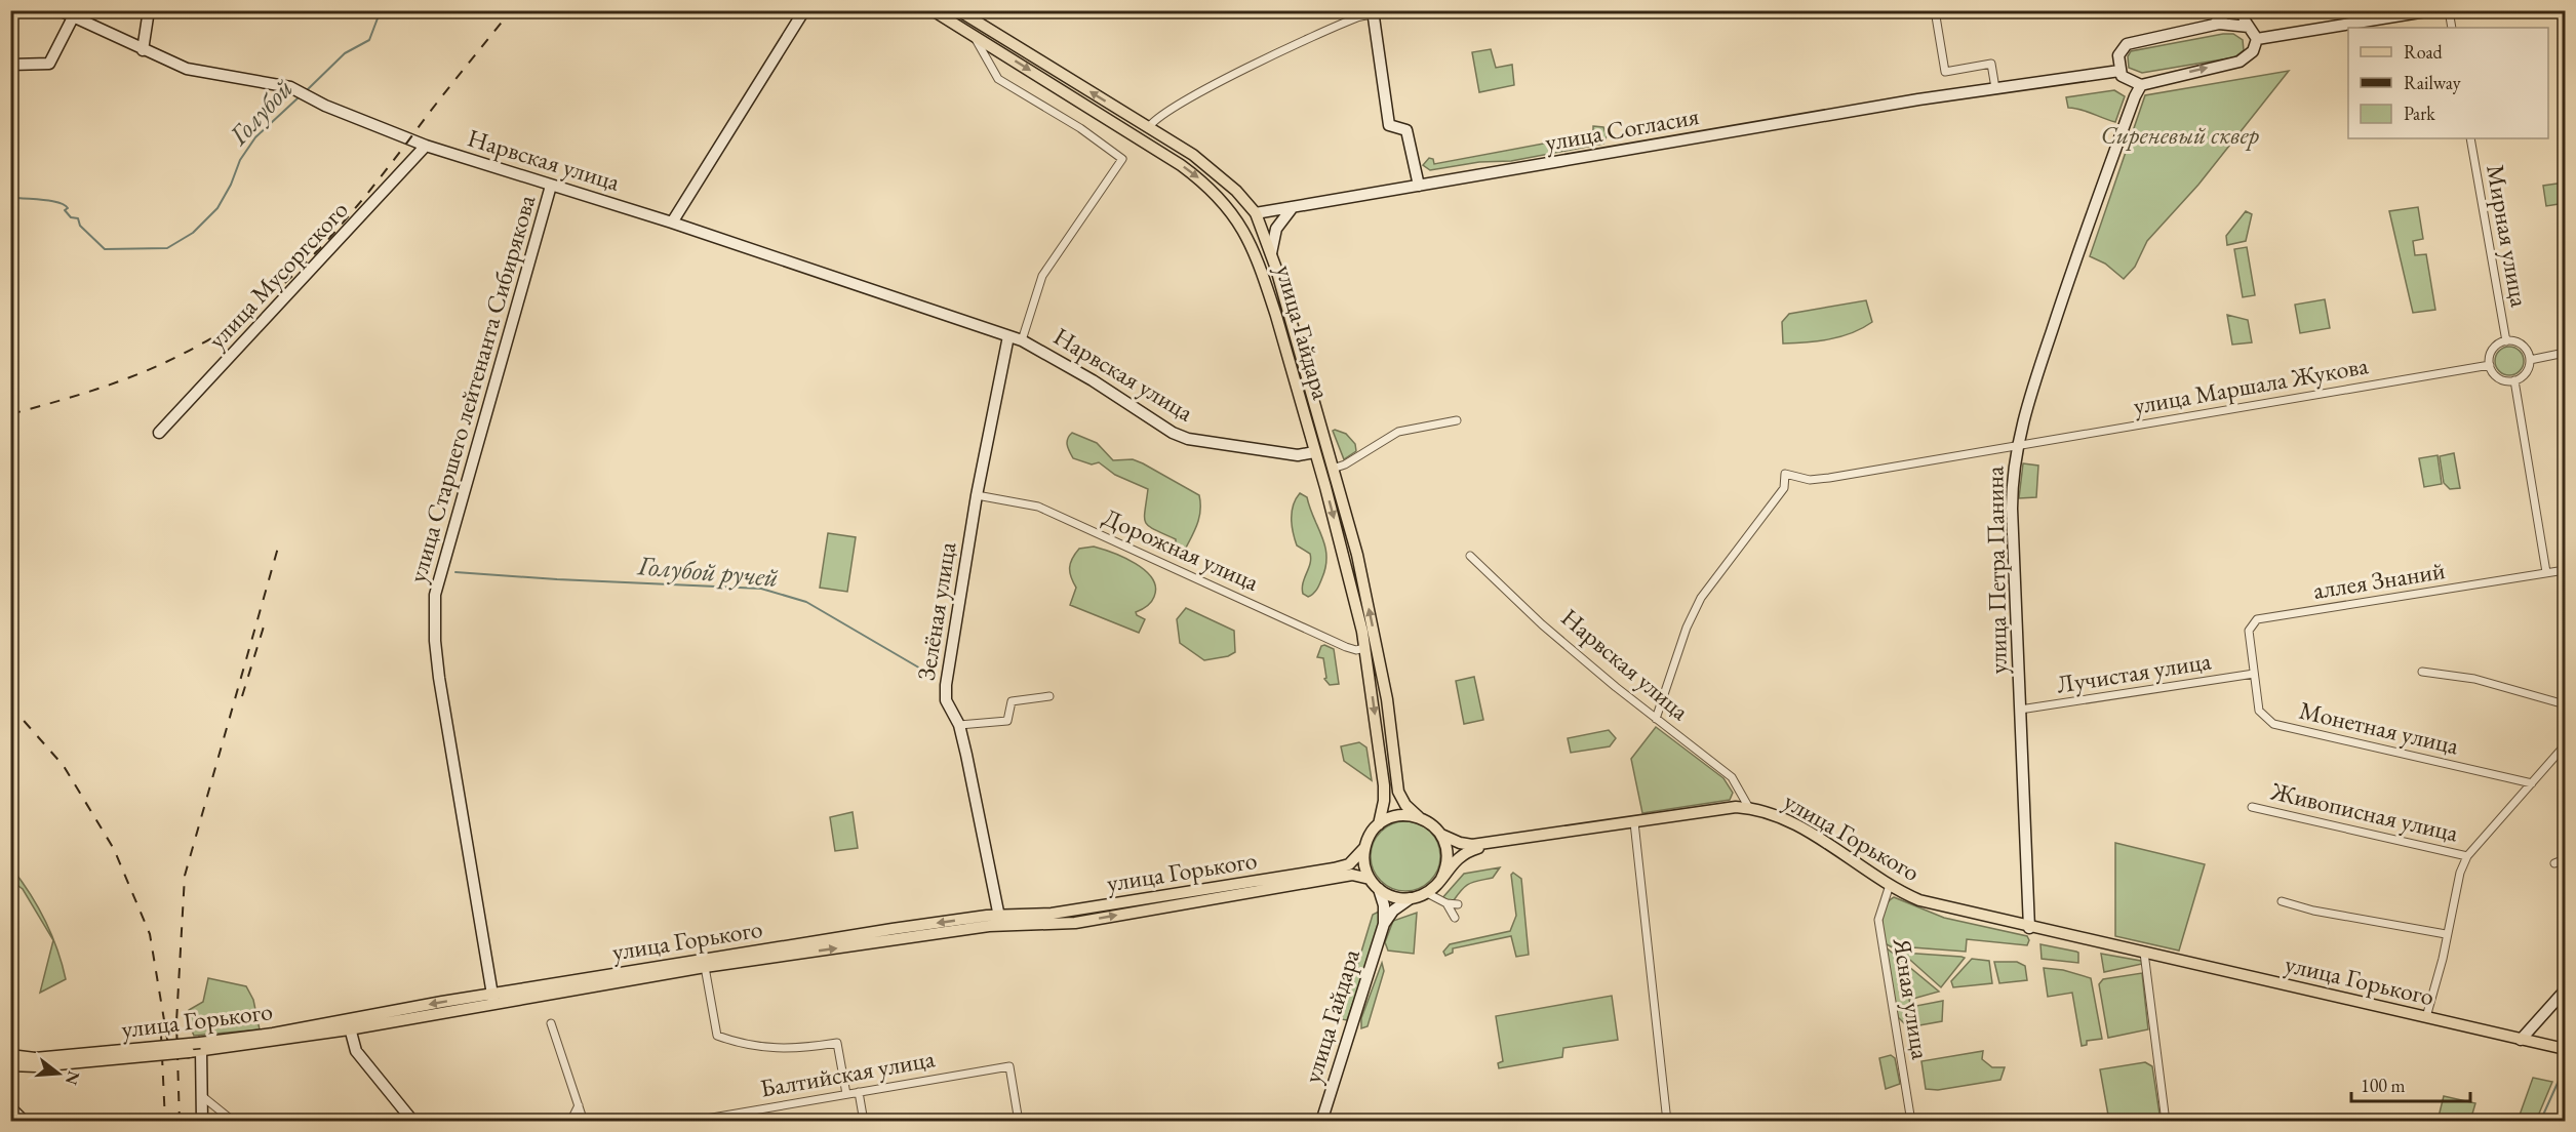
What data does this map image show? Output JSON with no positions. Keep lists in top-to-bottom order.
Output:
{
  "streets": {
    "main road": [
      "улица Согласия",
      "Нарвская улица",
      "улица Мусоргского",
      "улица Гайдара",
      "улица Старшего лейтенанта Сибирякова",
      "улица Петра Панина",
      "Зелёная улица",
      "улица Горького"
    ],
    "street": [
      "Мирная улица",
      "улица Маршала Жукова",
      "Дорожная улица",
      "аллея Знаний",
      "Лучистая улица",
      "Монетная улица",
      "Живописная улица",
      "Ясная улица",
      "Балтийская улица"
    ]
  },
  "crossings": [
    ["улица Согласия", "улица Гайдара"],
    ["Нарвская улица", "улица Мусоргского"],
    ["Нарвская улица", "улица Гайдара"],
    ["Нарвская улица", "улица Маршала Жукова"],
    ["Нарвская улица", "улица Старшего лейтенанта Сибирякова"],
    ["Нарвская улица", "Зелёная улица"],
    ["Нарвская улица", "улица Горького"],
    ["Мирная улица", "улица Маршала Жукова"],
    ["улица Гайдара", "Дорожная улица"],
    ["улица Гайдара", "улица Горького"],
    ["улица Маршала Жукова", "улица Петра Панина"],
    ["улица Старшего лейтенанта Сибирякова", "улица Горького"],
    ["Дорожная улица", "Зелёная улица"],
    ["улица Петра Панина", "Лучистая улица"],
    ["улица Петра Панина", "улица Горького"],
    ["аллея Знаний", "Лучистая улица"],
    ["аллея Знаний", "Монетная улица"],
    ["Зелёная улица", "улица Горького"],
    ["Лучистая улица", "Монетная улица"],
    ["улица Горького", "Ясная улица"]
  ],
  "water": ["Голубой", "Голубой ручей"],
  "parks": ["Сиреневый сквер"],
  "legend": ["Road", "Railway", "Park"],
  "scale_bar": "100 m",
  "north": "right"
}
